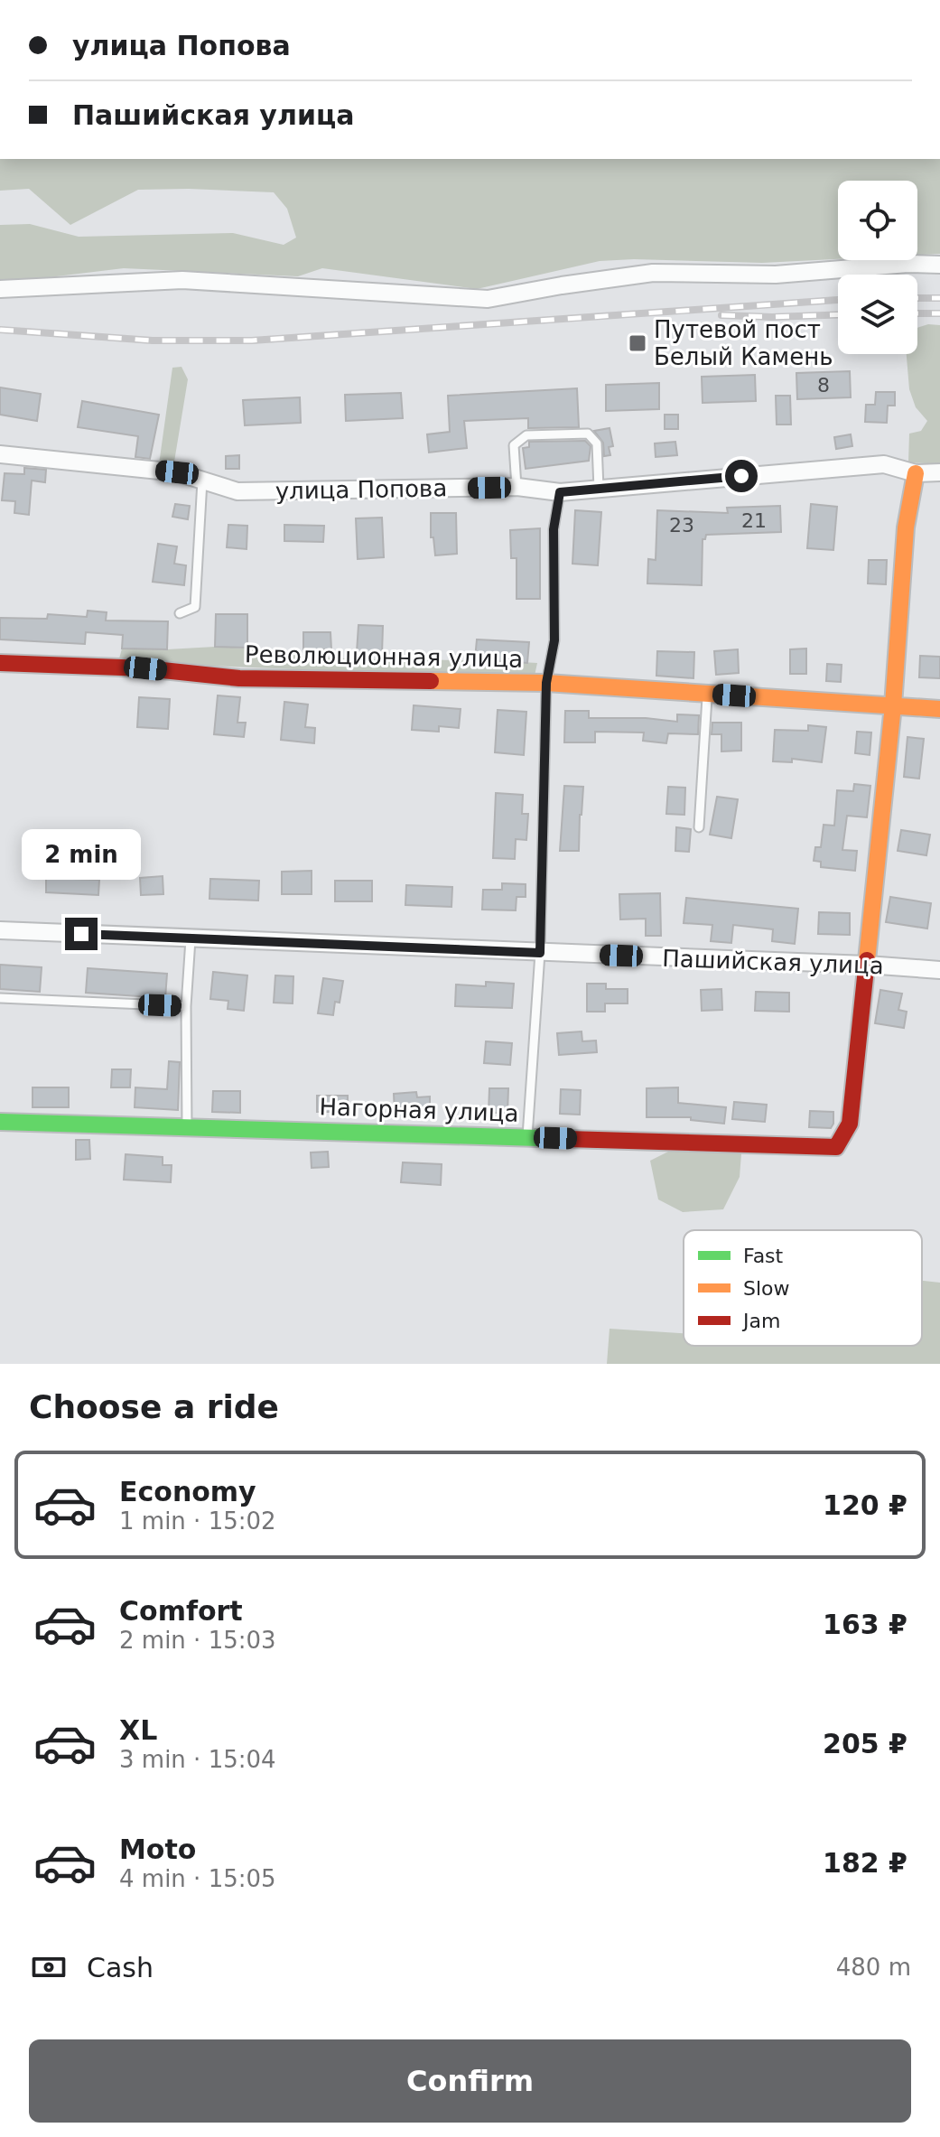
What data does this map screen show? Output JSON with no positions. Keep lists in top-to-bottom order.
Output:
{
  "streets": {
    "street": [
      "улица Попова",
      "Революционная улица",
      "Пашийская улица",
      "Нагорная улица"
    ]
  },
  "crossings": [
    ["Пашийская улица", "Нагорная улица"]
  ],
  "places": {
    "transit": ["Путевой пост Белый Камень"]
  },
  "house_numbers": ["8", "21", "23"],
  "legend": ["Fast", "Slow", "Jam"],
  "page": {
    "banner": ["улица Попова", "Пашийская улица"],
    "bubble": "2 min",
    "heading": "Choose a ride",
    "list": [
      {
        "name": "Economy",
        "note": "1 min · 15:02",
        "value": "120 ₽"
      },
      {
        "name": "Comfort",
        "note": "2 min · 15:03",
        "value": "163 ₽"
      },
      {
        "name": "XL",
        "note": "3 min · 15:04",
        "value": "205 ₽"
      },
      {
        "name": "Moto",
        "note": "4 min · 15:05",
        "value": "182 ₽"
      }
    ],
    "pay": ["Cash", "480 m"],
    "buttons": "Confirm"
  }
}
